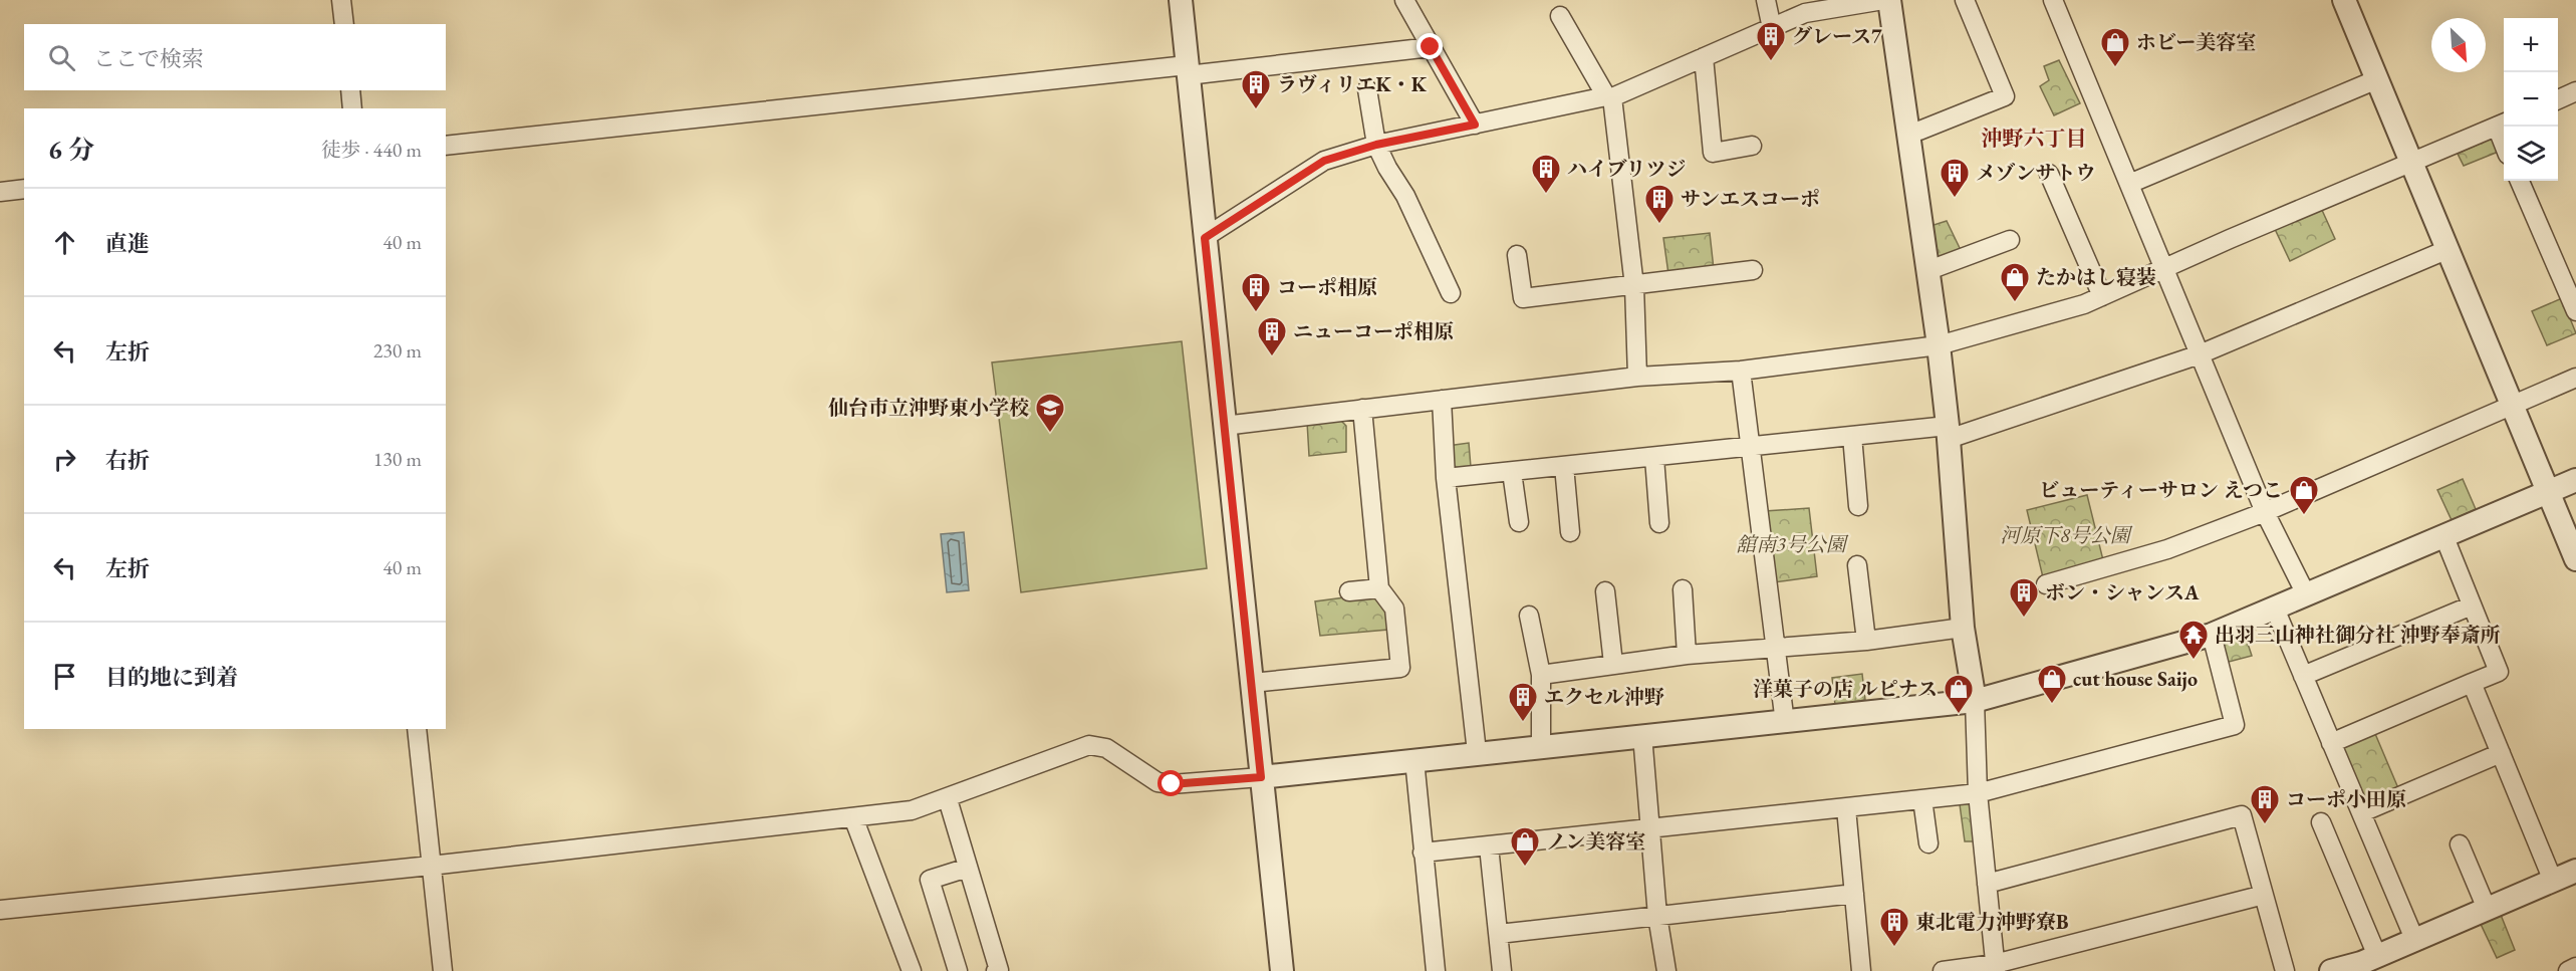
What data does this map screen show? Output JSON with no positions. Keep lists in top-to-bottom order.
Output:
{
  "districts": ["沖野六丁目"],
  "parks": ["河原下8号公園", "舘南3号公園"],
  "places": {
    "building": [
      "グレース7",
      "ラヴィリエK・K",
      "ハイブリツジ",
      "メゾンサトウ",
      "サンエスコーポ",
      "コーポ相原",
      "ニューコーポ相原",
      "ボン・シャンスA",
      "エクセル沖野",
      "コーポ小田原",
      "東北電力沖野寮B"
    ],
    "shop": [
      "ホビー美容室",
      "たかはし寝装",
      "ビューティーサロン えつこ",
      "cut house Saijo",
      "洋菓子の店 ルピナス",
      "ノン美容室"
    ],
    "school or university": ["仙台市立沖野東小学校"],
    "temple": ["出羽三山神社御分社 沖野奉斎所"]
  },
  "north": "bottom right",
  "page": {
    "map_buttons": ["+", "−"],
    "search": "ここで検索",
    "heading": ["6 分", "徒歩 · 440 m"],
    "list": [
      ["直進", "40 m"],
      ["左折", "230 m"],
      ["右折", "130 m"],
      ["左折", "40 m"],
      "目的地に到着"
    ]
  }
}
